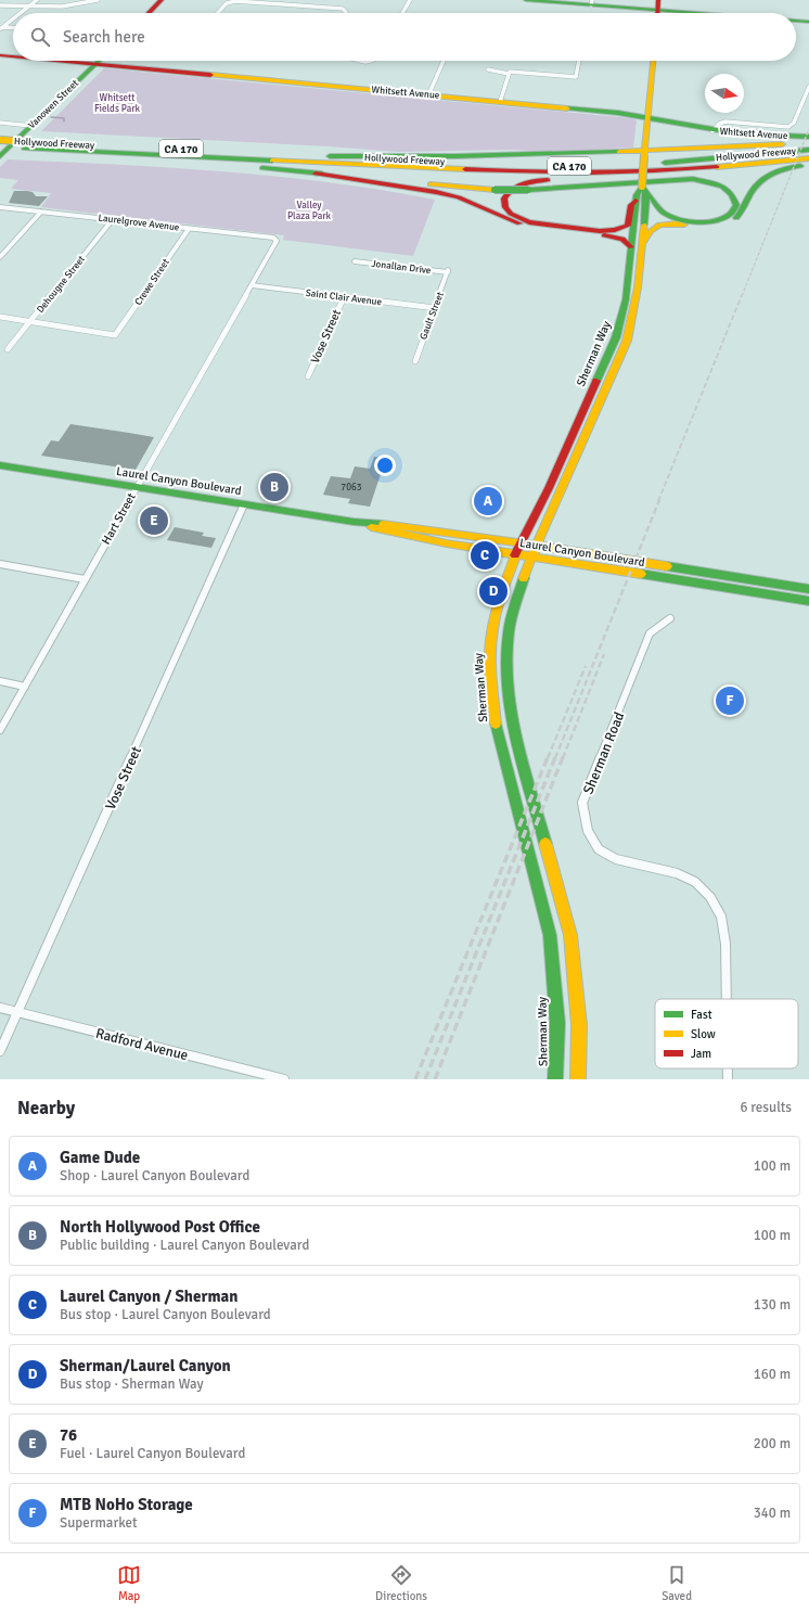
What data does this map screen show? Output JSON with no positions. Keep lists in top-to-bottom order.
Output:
{
  "streets": {
    "main road": [
      "Whitsett Avenue",
      "Vanowen Street",
      "Hollywood Freeway",
      "CA 170",
      "Sherman Way",
      "Laurel Canyon Boulevard"
    ],
    "street": [
      "Laurelgrove Avenue",
      "Jonallan Drive",
      "Crewe Street",
      "Dehougne Street",
      "Saint Clair Avenue",
      "Gault Street",
      "Vose Street",
      "Hart Street",
      "Sherman Road",
      "Radford Avenue"
    ]
  },
  "crossings": [
    ["Whitsett Avenue", "Vanowen Street"],
    ["Whitsett Avenue", "Sherman Way"],
    ["Laurelgrove Avenue", "Crewe Street"],
    ["Laurelgrove Avenue", "Dehougne Street"],
    ["Laurelgrove Avenue", "Hart Street"],
    ["Jonallan Drive", "Gault Street"],
    ["Crewe Street", "Dehougne Street"],
    ["Saint Clair Avenue", "Gault Street"],
    ["Saint Clair Avenue", "Vose Street"],
    ["Saint Clair Avenue", "Hart Street"],
    ["Vose Street", "Laurel Canyon Boulevard"],
    ["Vose Street", "Radford Avenue"],
    ["Sherman Way", "Laurel Canyon Boulevard"],
    ["Laurel Canyon Boulevard", "Hart Street"]
  ],
  "parks": ["Whitsett Fields Park", "Valley Plaza Park"],
  "house_numbers": ["7063"],
  "legend": ["Fast", "Slow", "Jam"],
  "north": "right",
  "page": {
    "search": "Search here",
    "pins": [
      "B",
      "A",
      "E",
      "C",
      "D",
      "F"
    ],
    "heading": ["Nearby", "6 results"],
    "list": [
      {
        "mark": "A",
        "name": "Game Dude",
        "note": "Shop · Laurel Canyon Boulevard",
        "value": "100 m"
      },
      {
        "mark": "B",
        "name": "North Hollywood Post Office",
        "note": "Public building · Laurel Canyon Boulevard",
        "value": "100 m"
      },
      {
        "mark": "C",
        "name": "Laurel Canyon / Sherman",
        "note": "Bus stop · Laurel Canyon Boulevard",
        "value": "130 m"
      },
      {
        "mark": "D",
        "name": "Sherman/Laurel Canyon",
        "note": "Bus stop · Sherman Way",
        "value": "160 m"
      },
      {
        "mark": "E",
        "name": "76",
        "note": "Fuel · Laurel Canyon Boulevard",
        "value": "200 m"
      },
      {
        "mark": "F",
        "name": "MTB NoHo Storage",
        "note": "Supermarket",
        "value": "340 m"
      }
    ],
    "nav": ["Map", "Directions", "Saved"]
  }
}
